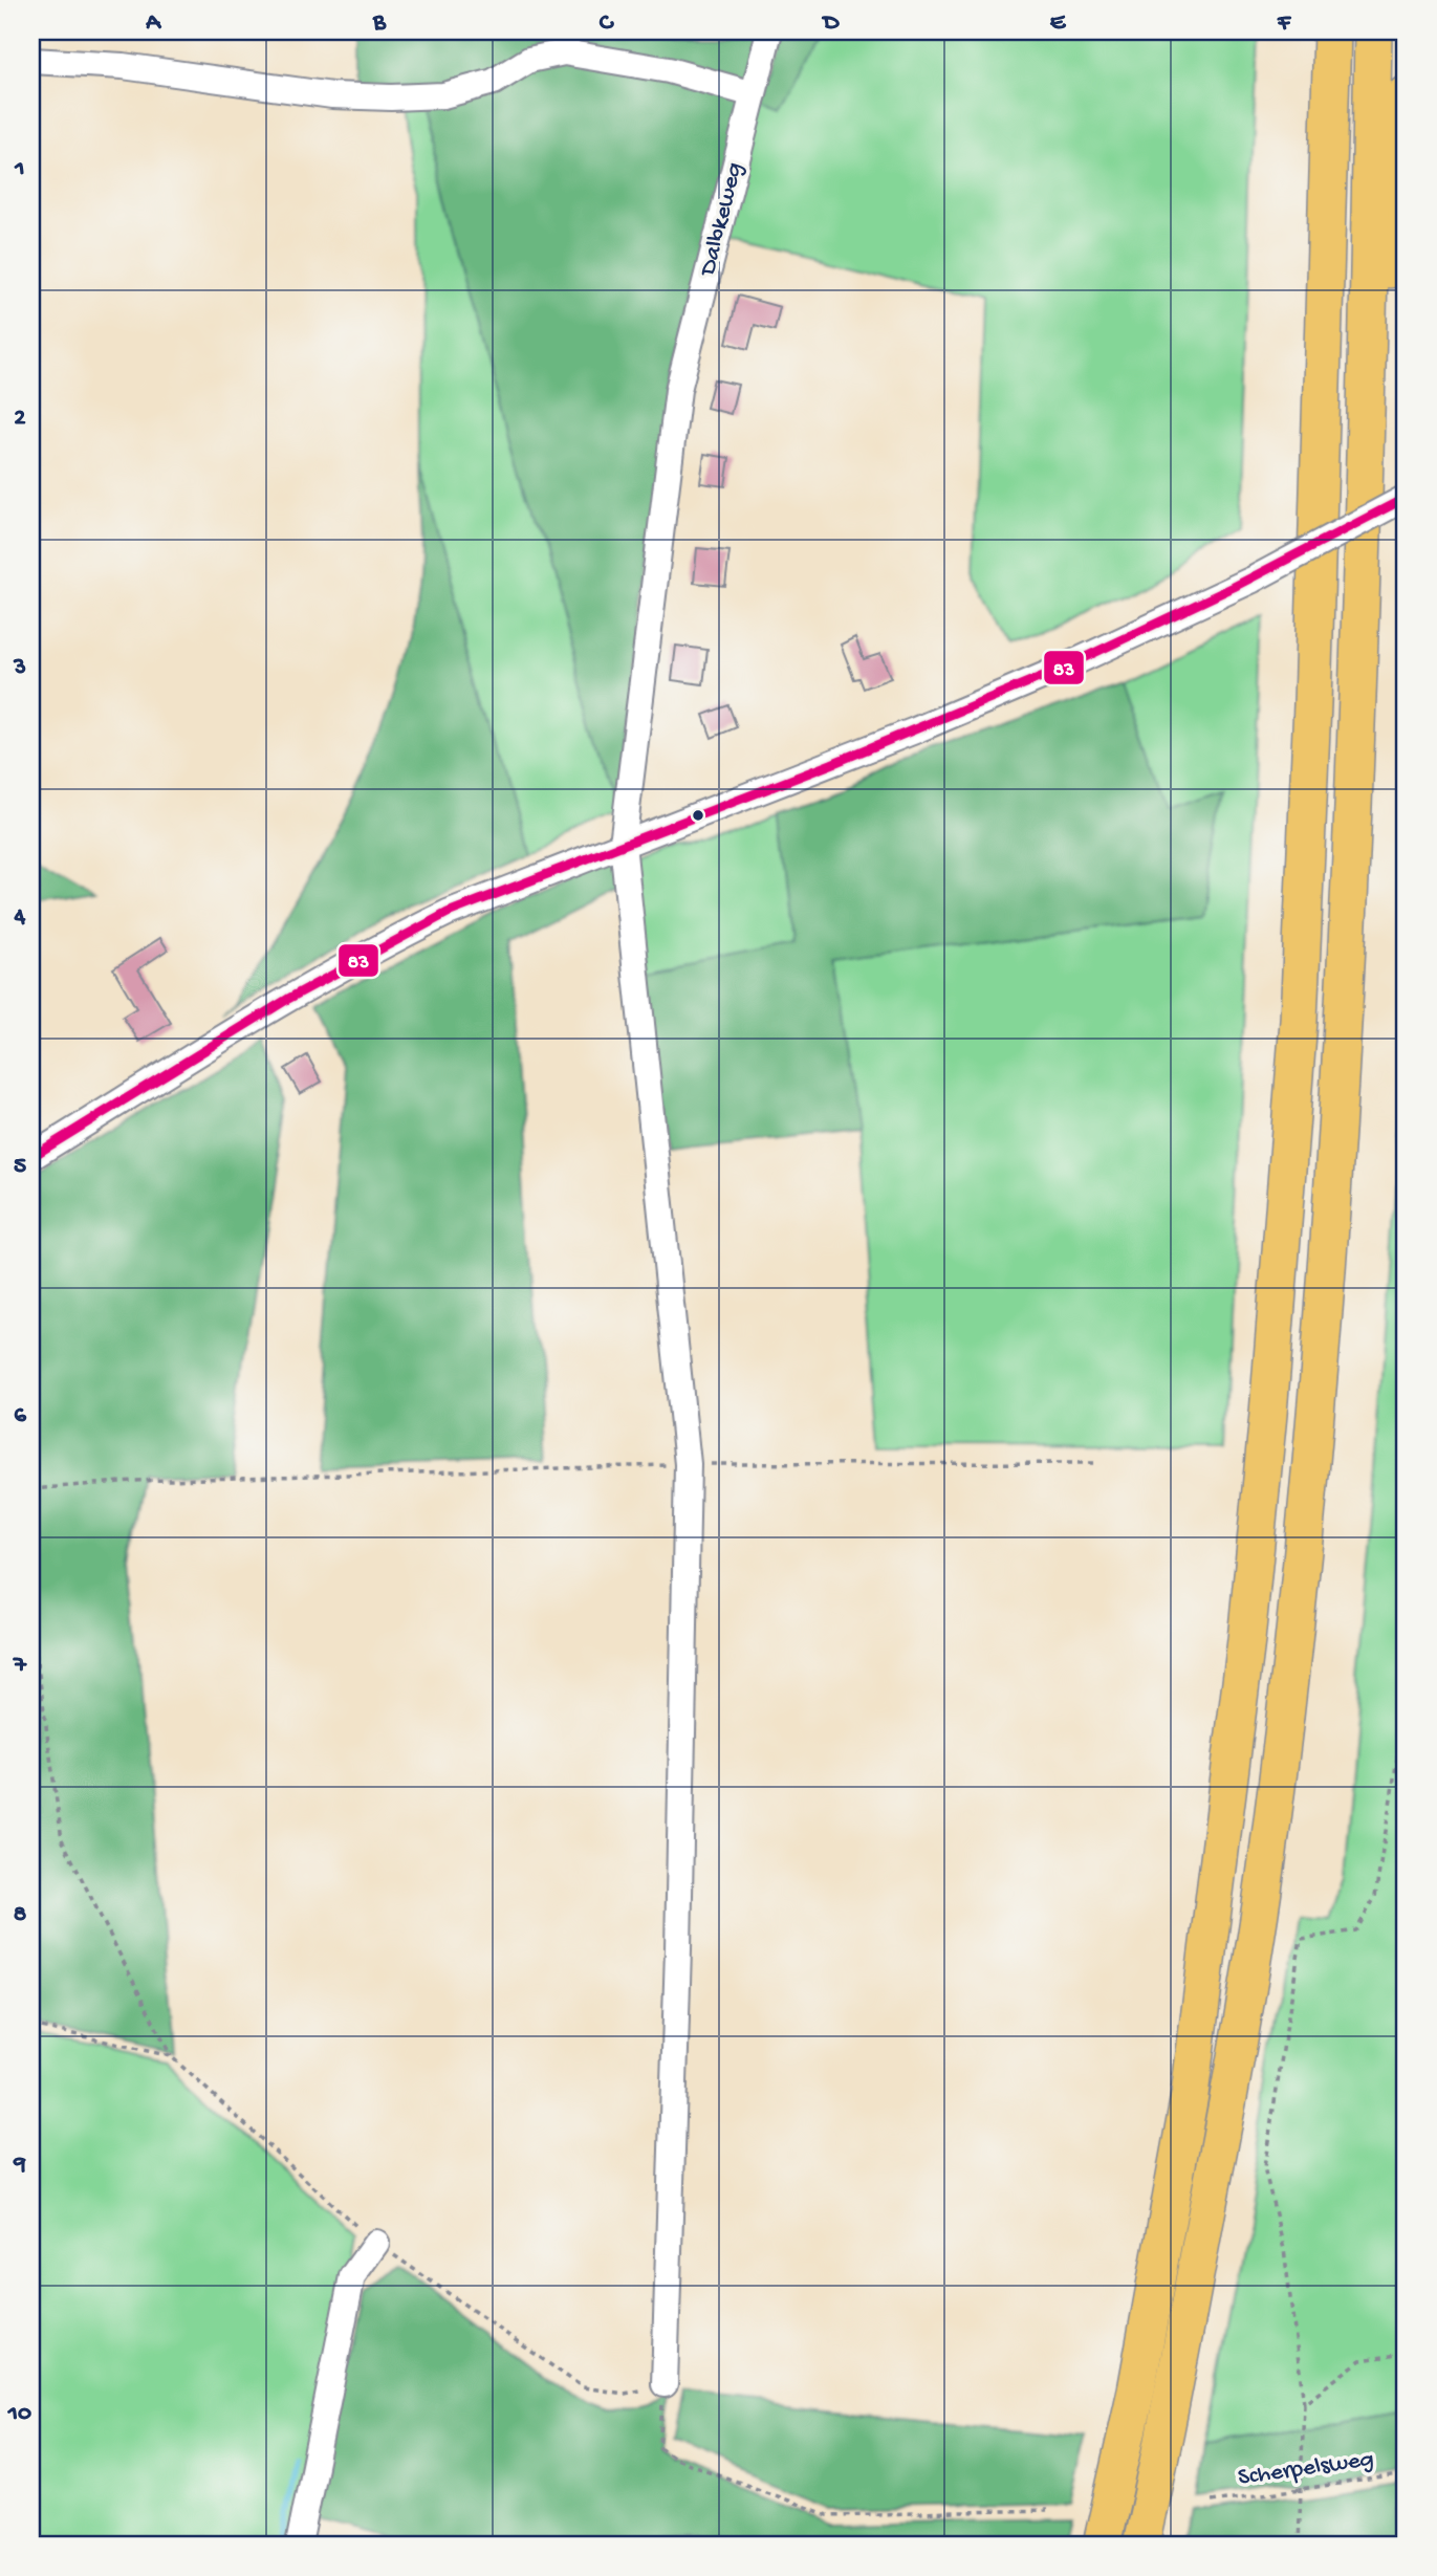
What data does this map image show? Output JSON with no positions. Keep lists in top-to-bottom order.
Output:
{
  "streets": {
    "street": ["Dalbkeweg"],
    "path": ["Scherpelsweg"]
  },
  "lines": ["transit line 83"],
  "grid": {
    "columns": [
      "A",
      "B",
      "C",
      "D",
      "E",
      "F"
    ],
    "rows": [
      "1",
      "2",
      "3",
      "4",
      "5",
      "6",
      "7",
      "8",
      "9",
      "10"
    ]
  }
}
